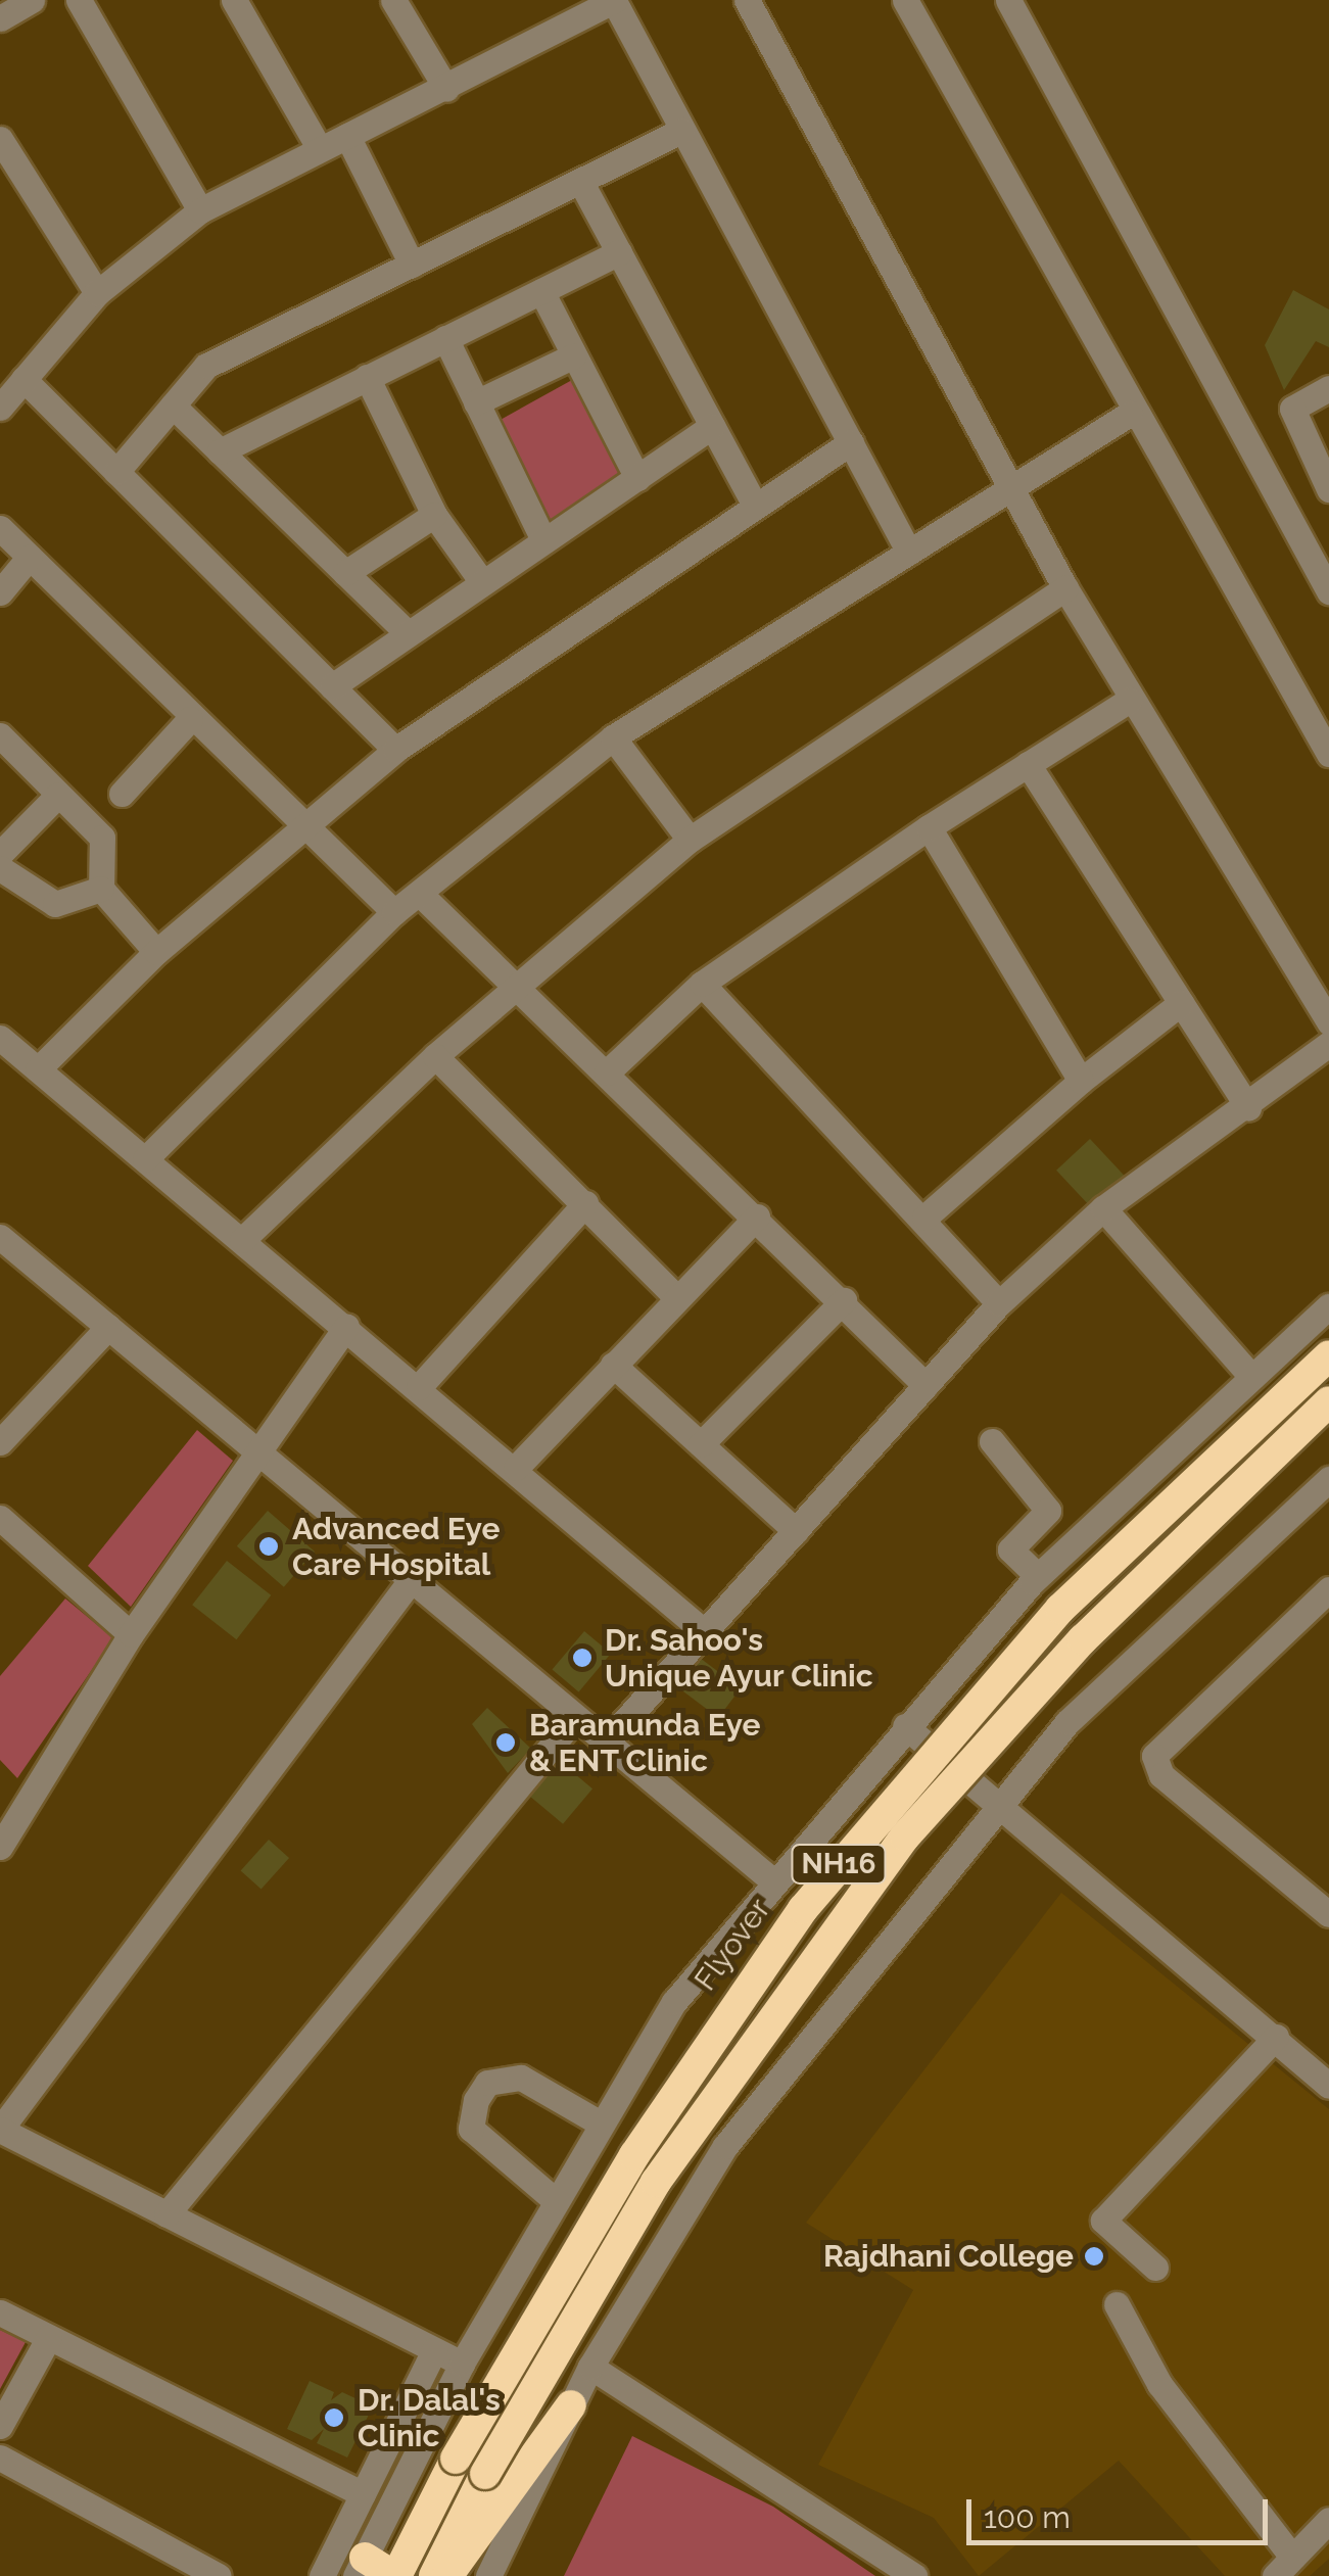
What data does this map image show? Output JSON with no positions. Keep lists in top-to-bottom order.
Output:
{
  "streets": {
    "highway": ["NH16", "Flyover"]
  },
  "places": [
    "Advanced Eye Care Hospital",
    "Dr. Sahoo's Unique Ayur Clinic",
    "Baramunda Eye & ENT Clinic",
    "Rajdhani College",
    "Dr. Dalal's Clinic"
  ],
  "scale_bar": "100 m"
}
